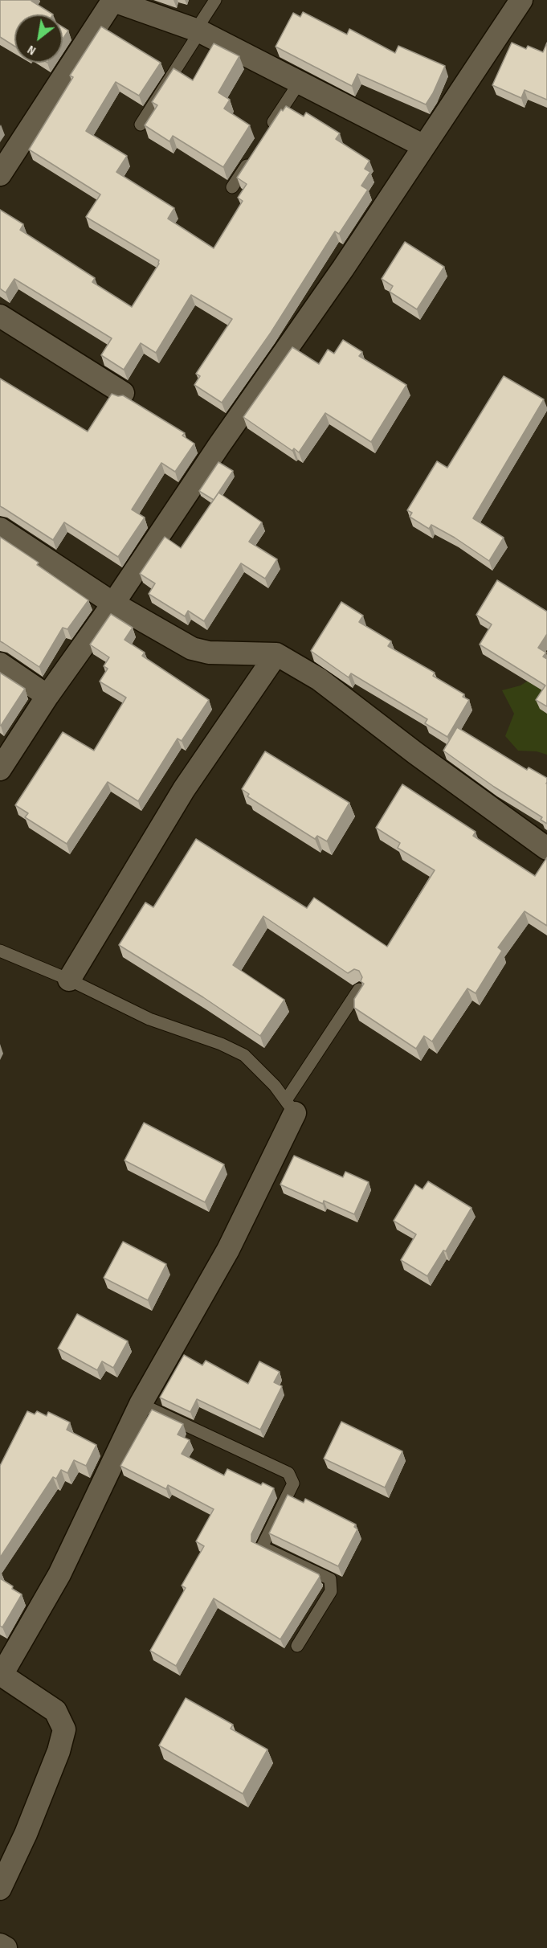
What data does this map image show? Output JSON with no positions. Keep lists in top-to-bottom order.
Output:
{
  "north": "bottom left"
}
